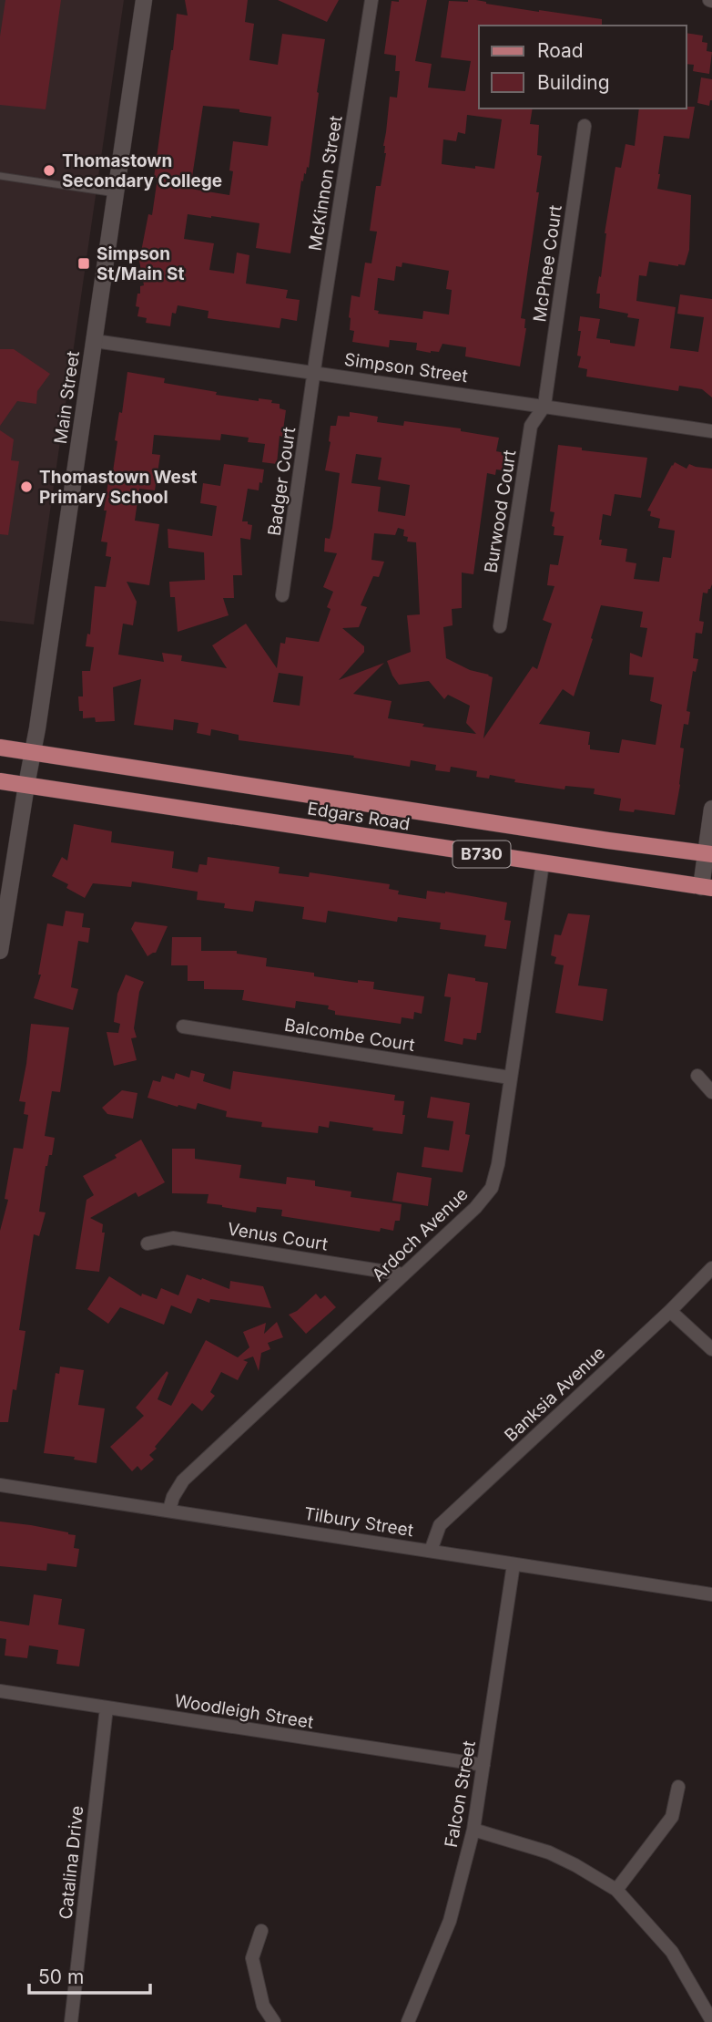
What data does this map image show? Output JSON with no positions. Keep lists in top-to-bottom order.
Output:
{
  "streets": {
    "main road": ["Edgars Road", "B730"],
    "street": [
      "McKinnon Street",
      "McPhee Court",
      "Simpson Street",
      "Main Street",
      "Badger Court",
      "Burwood Court",
      "Balcombe Court",
      "Ardoch Avenue",
      "Venus Court",
      "Banksia Avenue",
      "Tilbury Street",
      "Woodleigh Street",
      "Falcon Street",
      "Catalina Drive"
    ]
  },
  "crossings": [
    ["McKinnon Street", "Simpson Street"],
    ["McKinnon Street", "Badger Court"],
    ["McPhee Court", "Simpson Street"],
    ["McPhee Court", "Burwood Court"],
    ["Simpson Street", "Main Street"],
    ["Simpson Street", "Badger Court"],
    ["Simpson Street", "Burwood Court"],
    ["Main Street", "Edgars Road"],
    ["Edgars Road", "Ardoch Avenue"],
    ["Balcombe Court", "Ardoch Avenue"],
    ["Ardoch Avenue", "Venus Court"],
    ["Ardoch Avenue", "Tilbury Street"],
    ["Banksia Avenue", "Tilbury Street"],
    ["Tilbury Street", "Falcon Street"],
    ["Woodleigh Street", "Falcon Street"],
    ["Woodleigh Street", "Catalina Drive"]
  ],
  "places": {
    "other": ["Thomastown Secondary College", "Thomastown West Primary School"],
    "transit": ["Simpson St/Main St"]
  },
  "legend": ["Road", "Building"],
  "scale_bar": "50 m"
}
